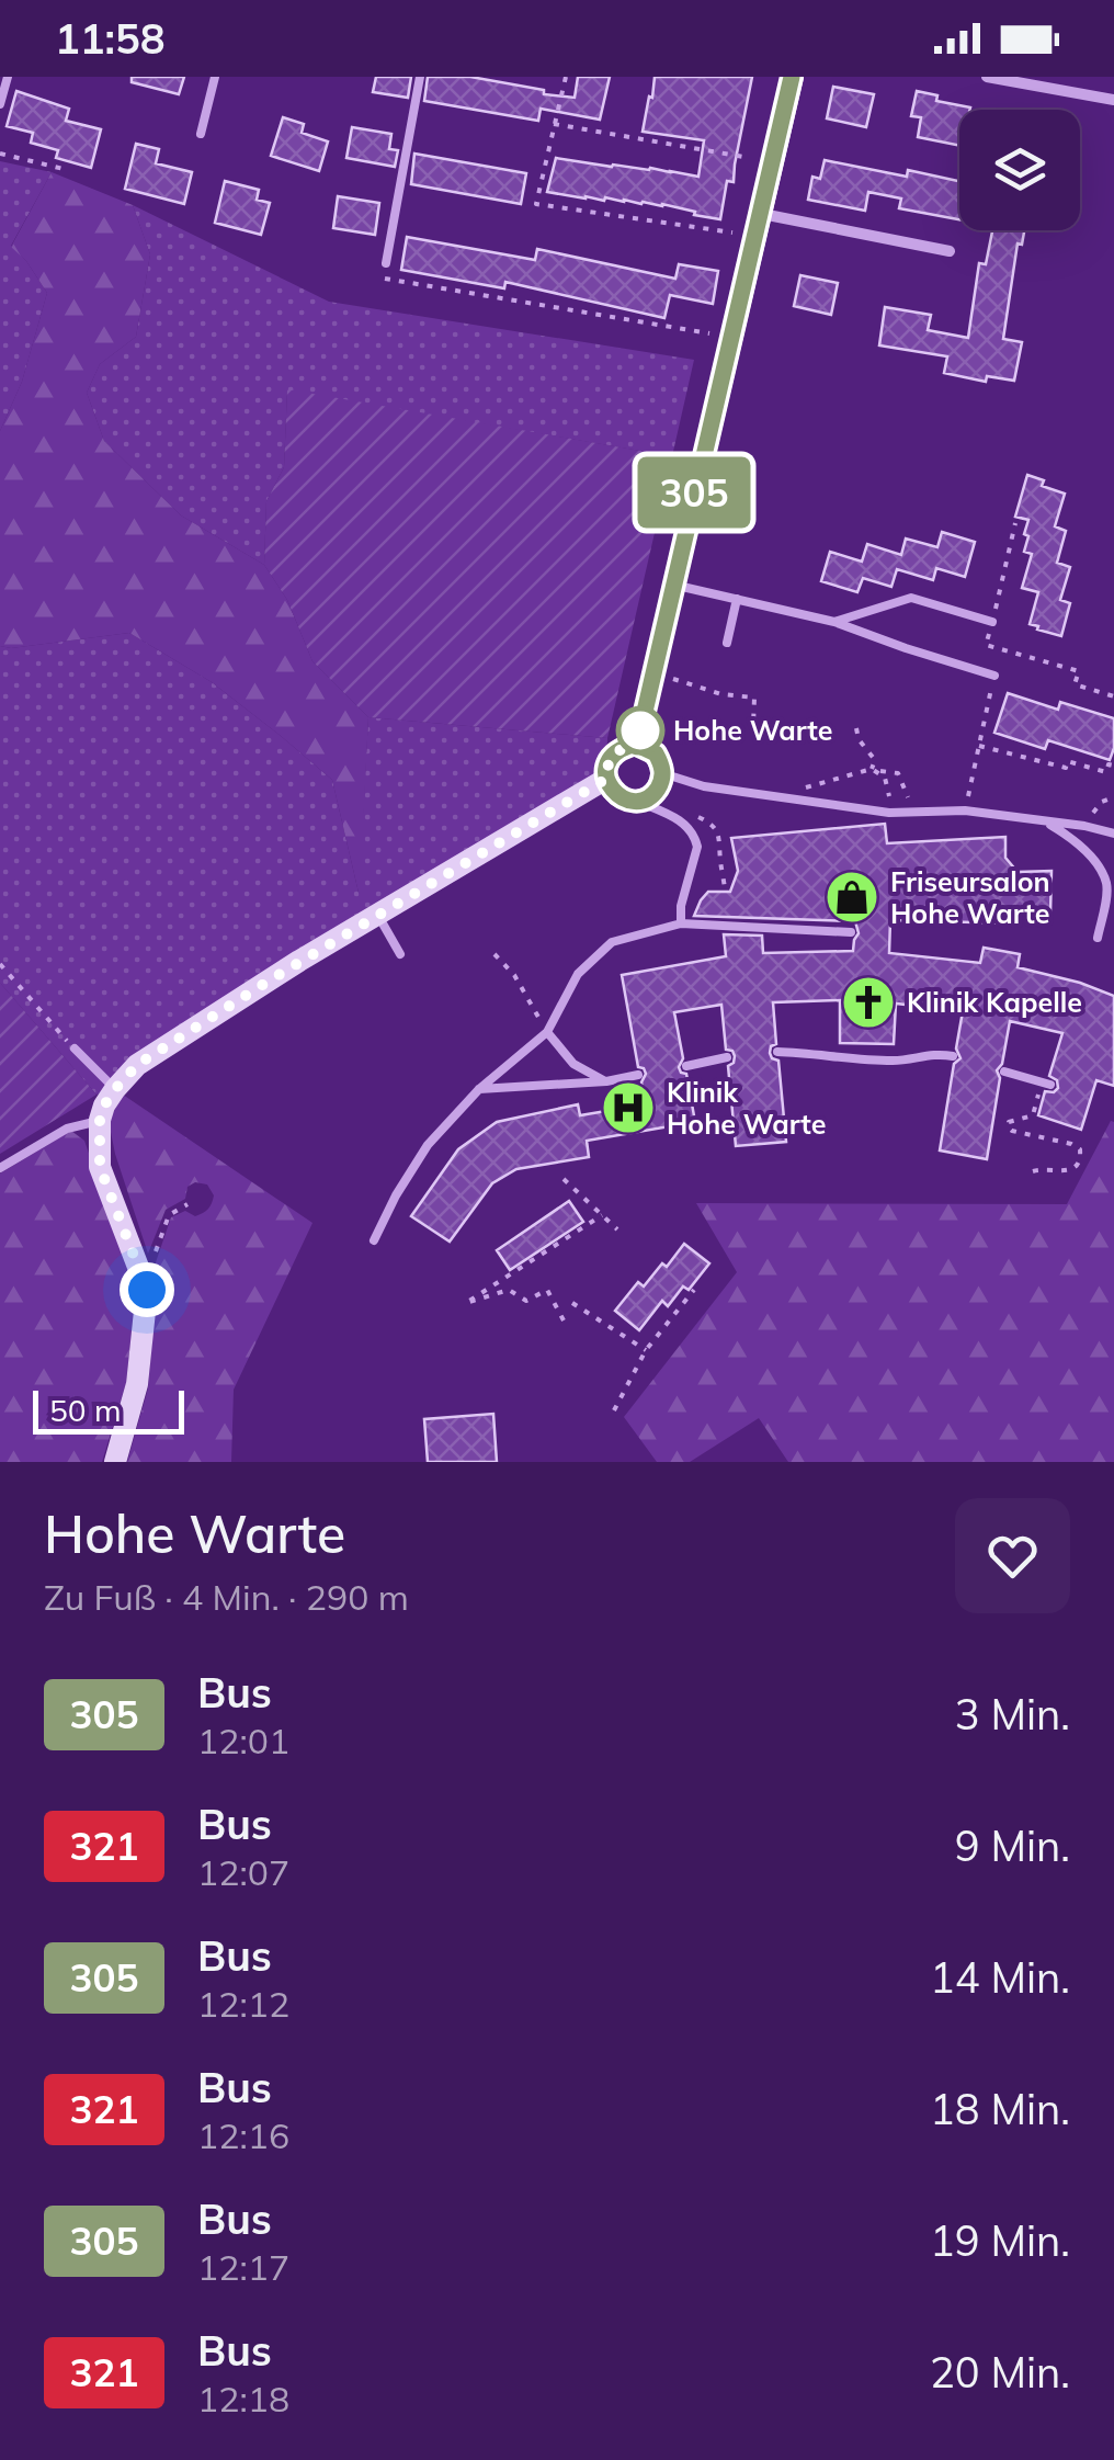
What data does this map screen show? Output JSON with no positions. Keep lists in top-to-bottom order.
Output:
{
  "places": {
    "other": ["Hohe Warte"],
    "shop": ["Friseursalon Hohe Warte"],
    "church": ["Klinik Kapelle"],
    "hospital": ["Klinik Hohe Warte"]
  },
  "lines": ["bus line 305"],
  "scale_bar": "50 m",
  "page": {
    "status": "11:58",
    "on_map": "305",
    "scale": "50 m",
    "heading": ["Hohe Warte", "Zu Fuß · 4 Min. · 290 m"],
    "list": [
      {
        "mark": "305",
        "name": "Bus",
        "note": "12:01",
        "value": "3 Min."
      },
      {
        "mark": "321",
        "name": "Bus",
        "note": "12:07",
        "value": "9 Min."
      },
      {
        "mark": "305",
        "name": "Bus",
        "note": "12:12",
        "value": "14 Min."
      },
      {
        "mark": "321",
        "name": "Bus",
        "note": "12:16",
        "value": "18 Min."
      },
      {
        "mark": "305",
        "name": "Bus",
        "note": "12:17",
        "value": "19 Min."
      },
      {
        "mark": "321",
        "name": "Bus",
        "note": "12:18",
        "value": "20 Min."
      }
    ]
  }
}
